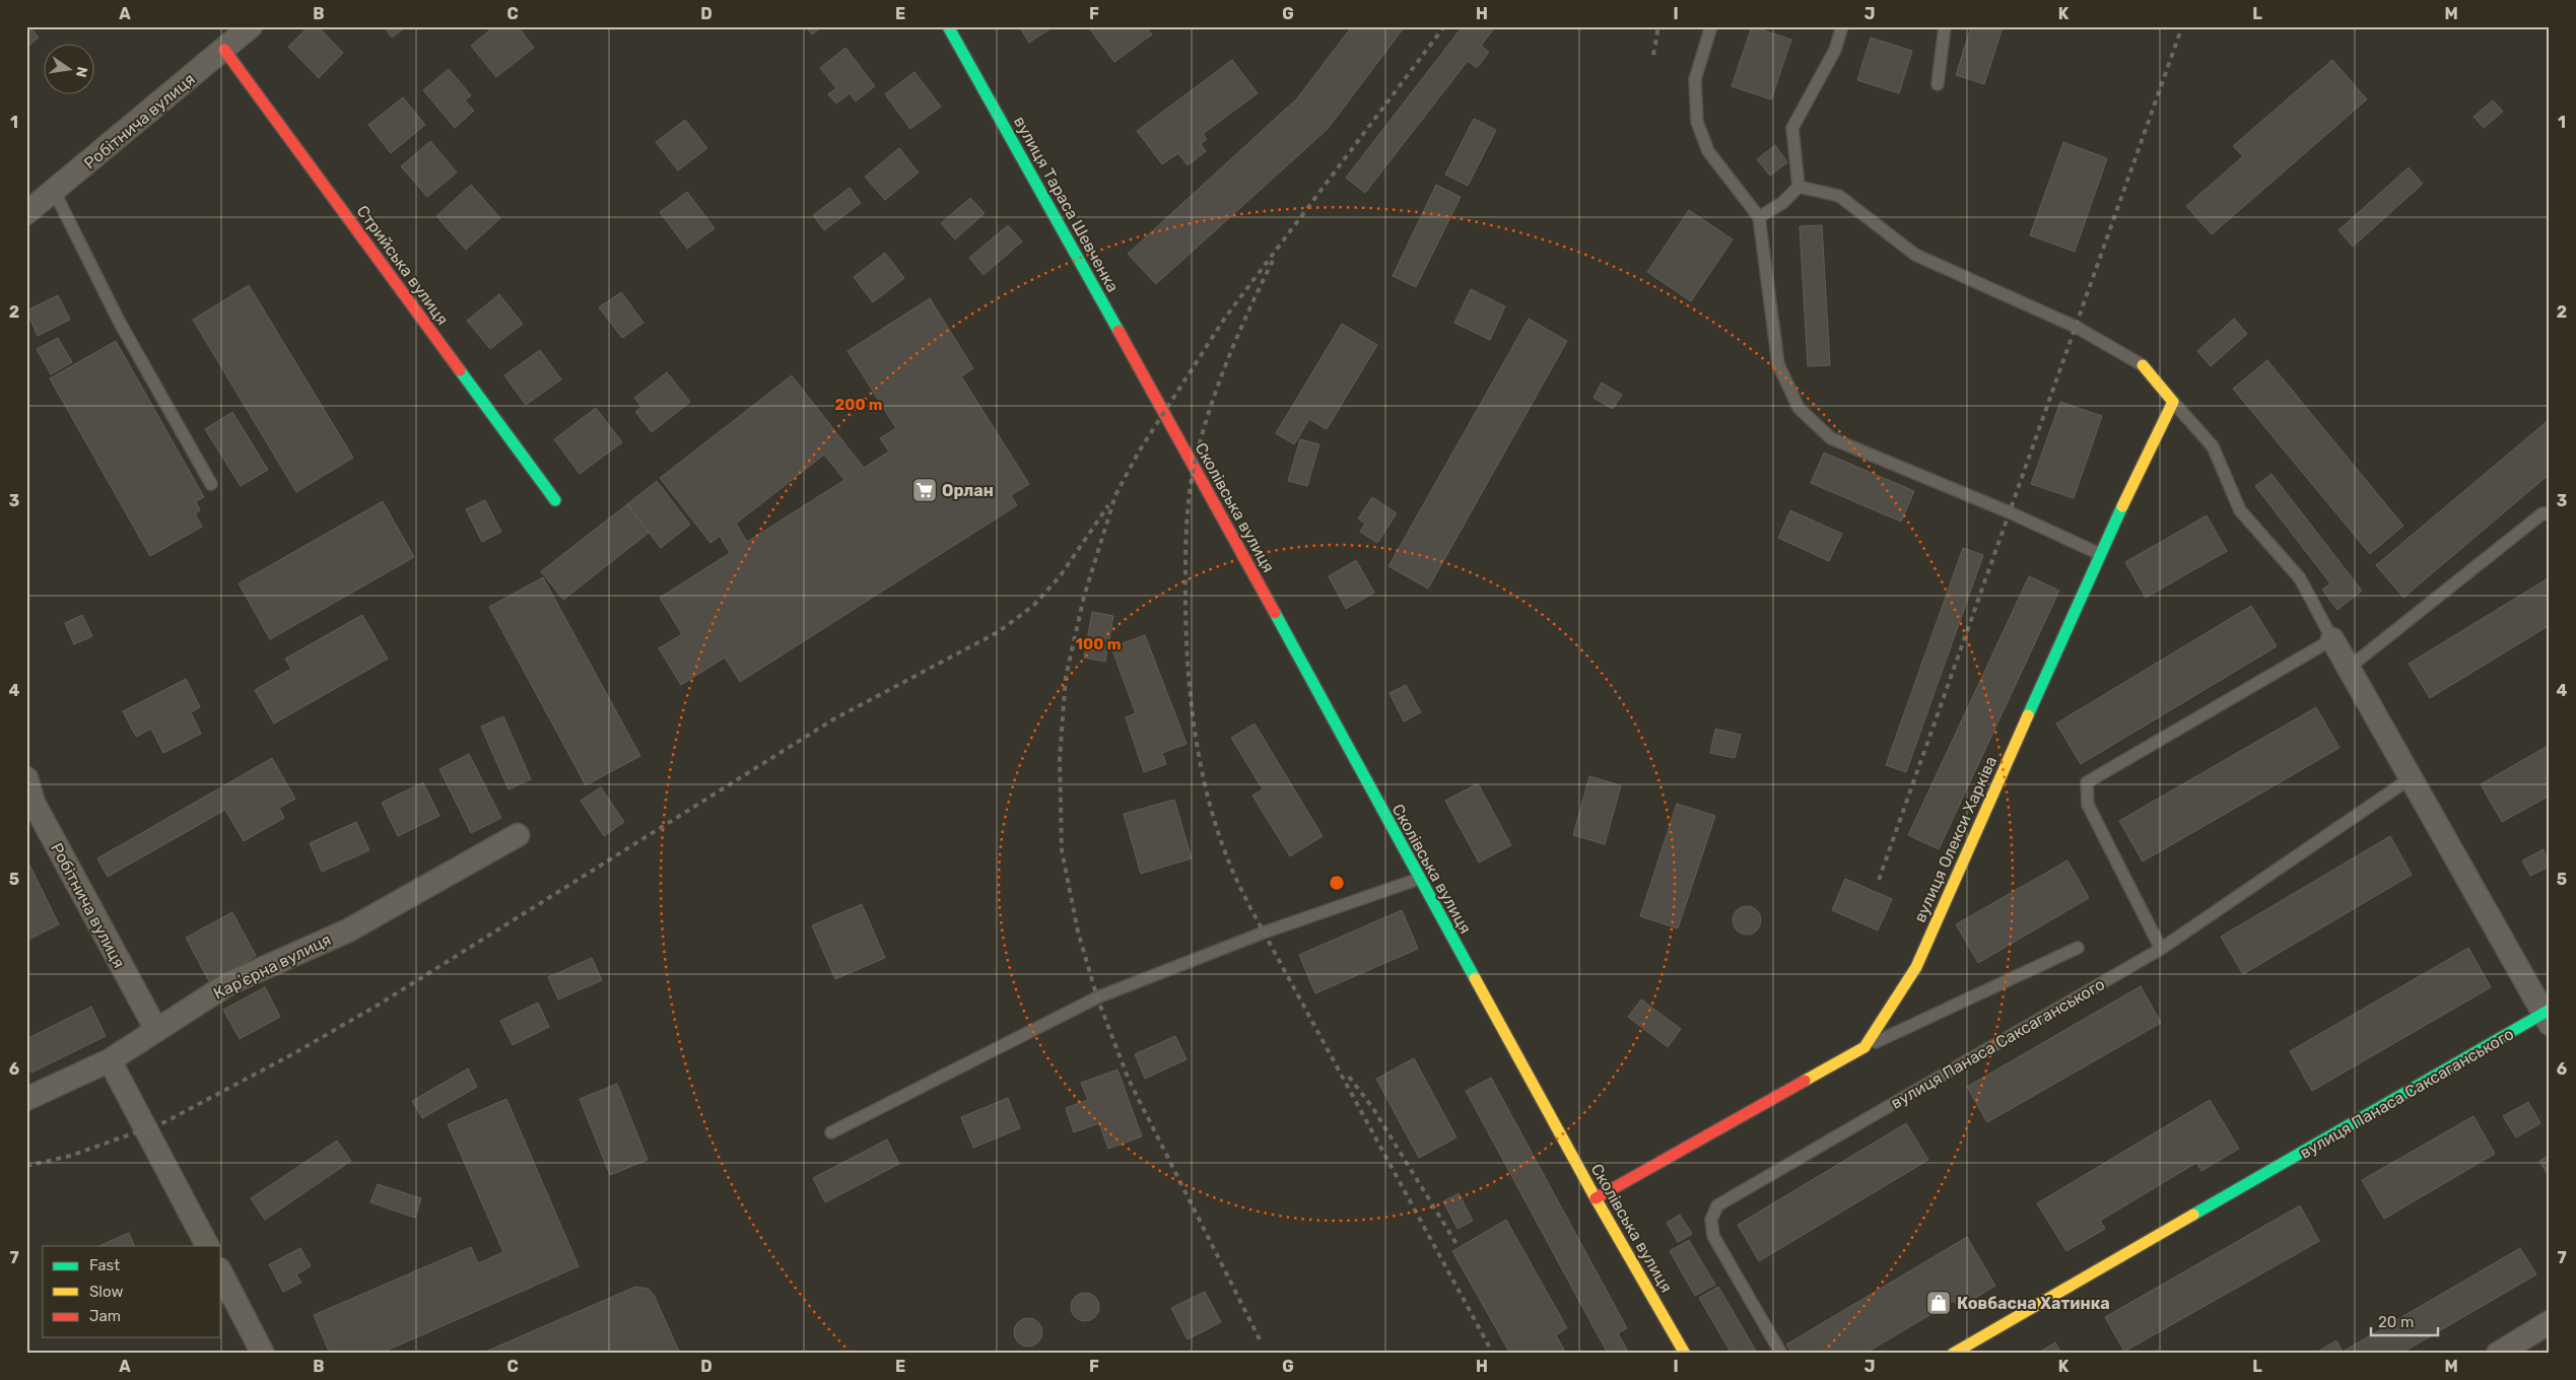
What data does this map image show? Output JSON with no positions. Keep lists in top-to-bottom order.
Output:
{
  "streets": {
    "street": [
      "Робітнича вулиця",
      "вулиця Тараса Шевченка",
      "Стрийська вулиця",
      "Сколівська вулиця",
      "вулиця Олекси Харківа",
      "Карʼєрна вулиця",
      "вулиця Панаса Саксаганського"
    ]
  },
  "crossings": [
    ["Робітнича вулиця", "Стрийська вулиця"],
    ["Робітнича вулиця", "Карʼєрна вулиця"],
    ["вулиця Тараса Шевченка", "Сколівська вулиця"],
    ["Сколівська вулиця", "вулиця Олекси Харківа"]
  ],
  "places": {
    "supermarket": ["Орлан"],
    "shop": ["Ковбасна Хатинка"]
  },
  "legend": ["Fast", "Slow", "Jam"],
  "scale_bar": "20 m",
  "north": "right",
  "grid": {
    "columns": [
      "A",
      "B",
      "C",
      "D",
      "E",
      "F",
      "G",
      "H",
      "I",
      "J",
      "K",
      "L",
      "M"
    ],
    "rows": [
      "1",
      "2",
      "3",
      "4",
      "5",
      "6",
      "7"
    ]
  },
  "rings": ["200 m", "100 m"]
}
